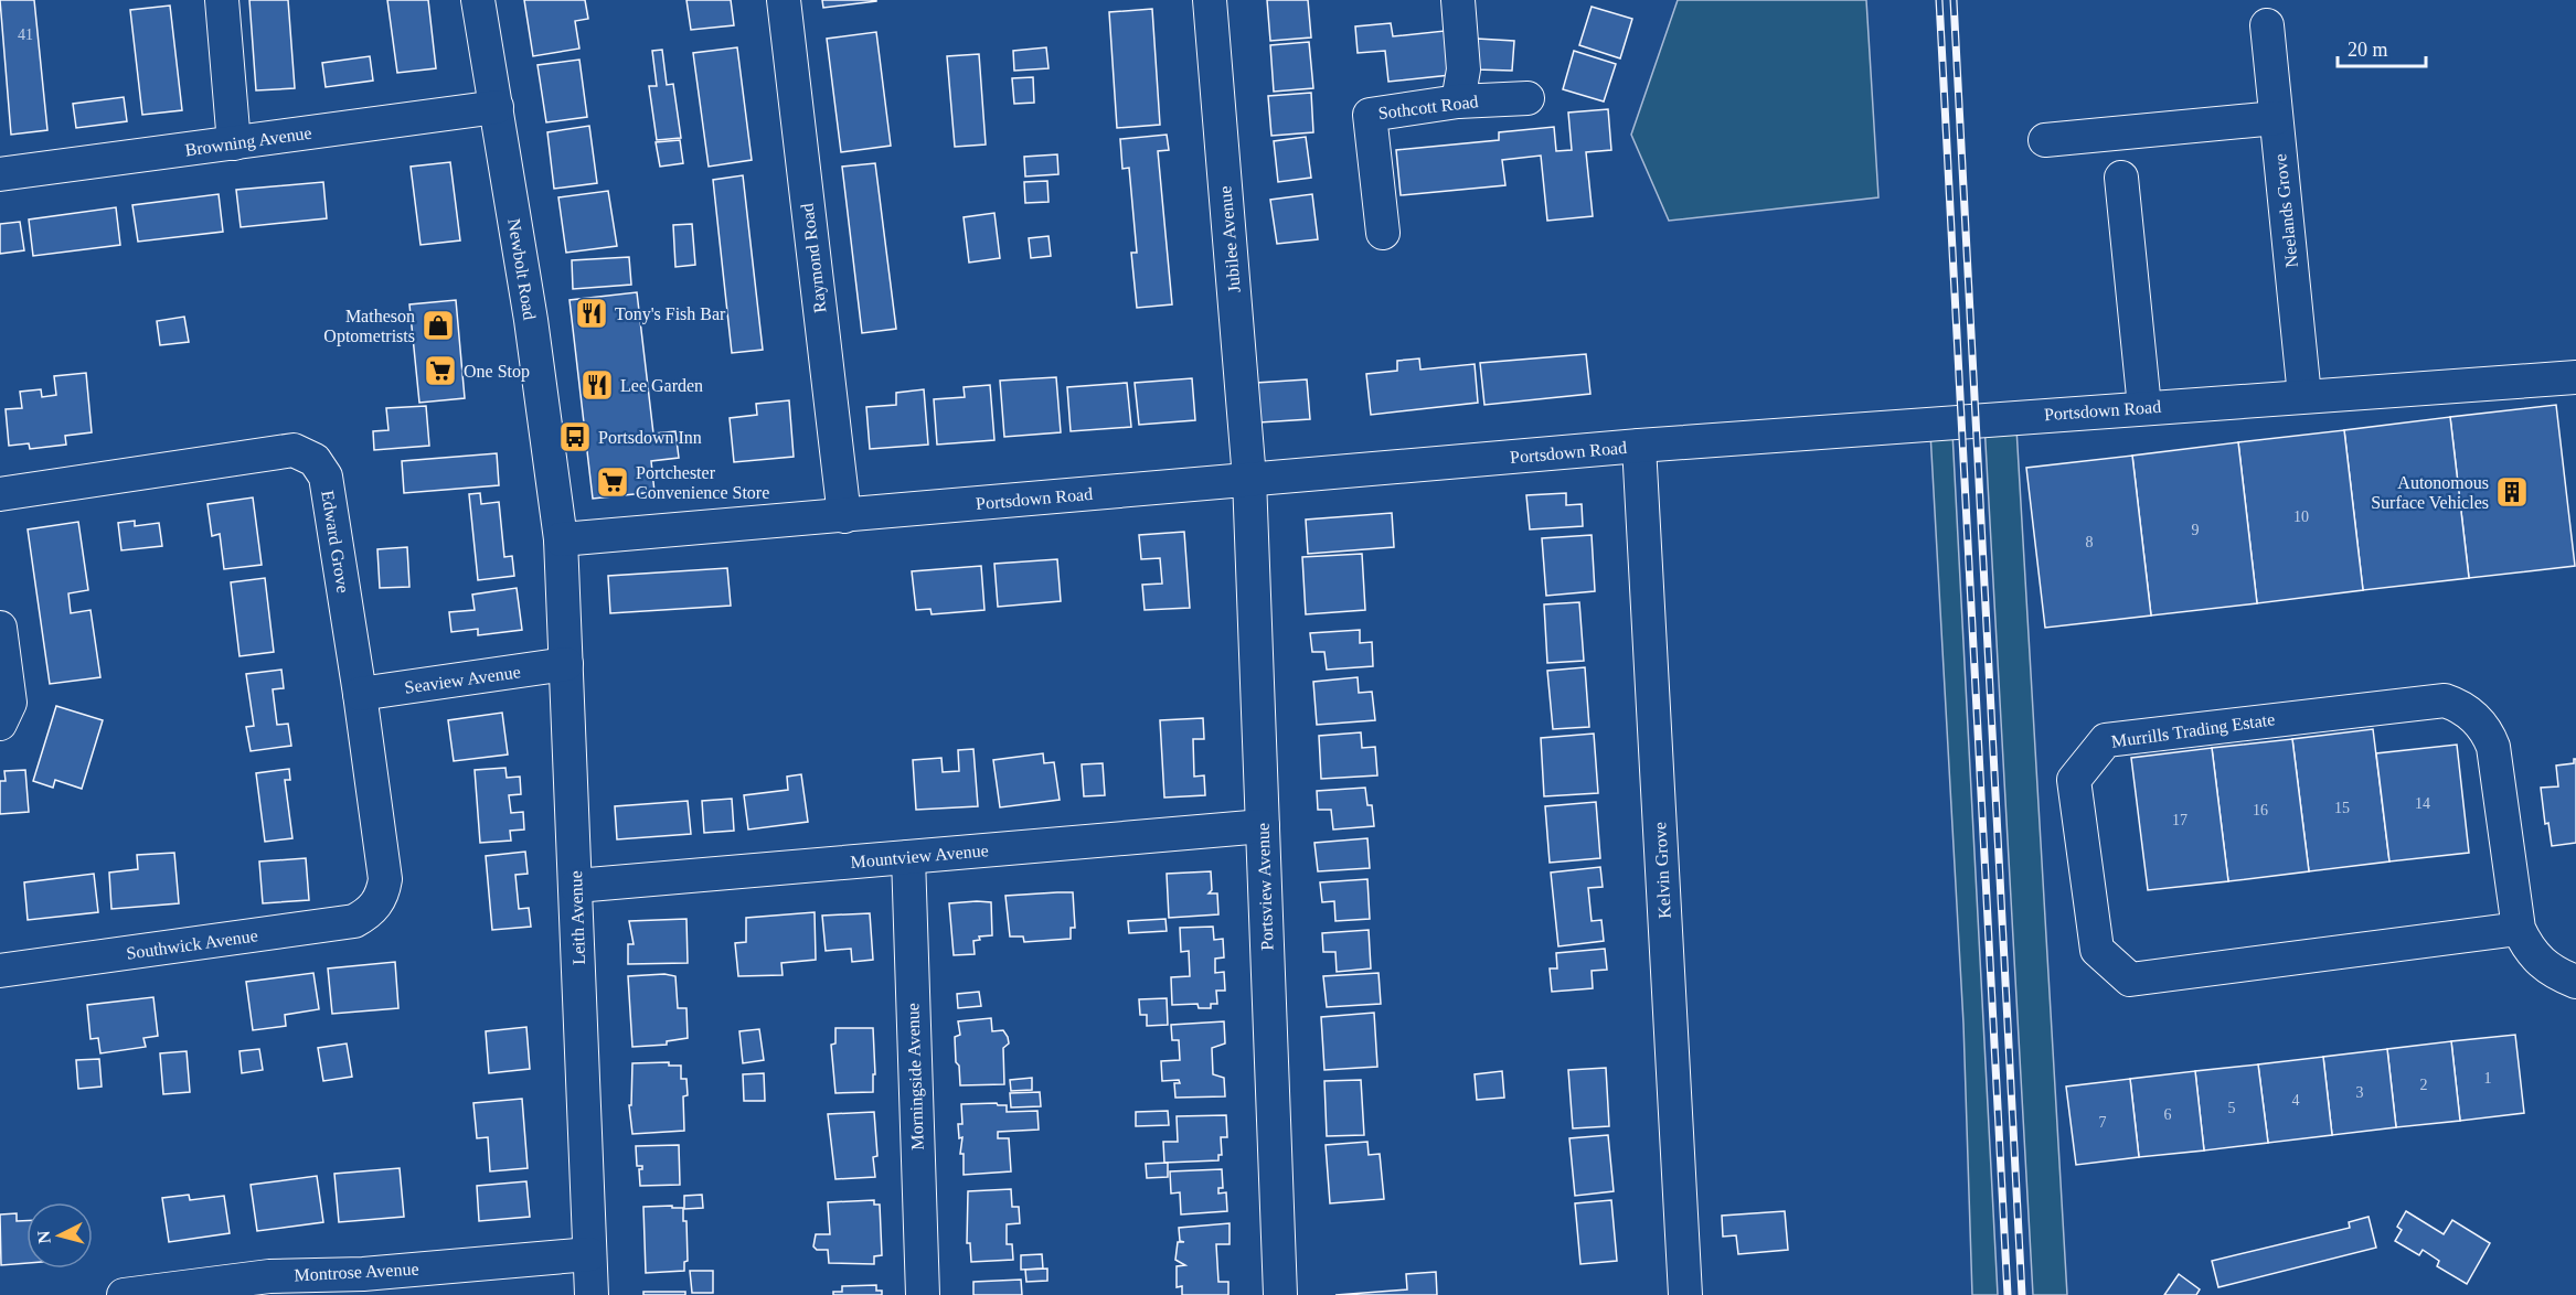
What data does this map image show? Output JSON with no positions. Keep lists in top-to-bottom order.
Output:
{
  "streets": {
    "street": [
      "Sothcott Road",
      "Browning Avenue",
      "Neelands Grove",
      "Jubilee Avenue",
      "Raymond Road",
      "Newbolt Road",
      "Portsdown Road",
      "Edward Grove",
      "Seaview Avenue",
      "Murrills Trading Estate",
      "Mountview Avenue",
      "Kelvin Grove",
      "Portsview Avenue",
      "Leith Avenue",
      "Southwick Avenue",
      "Morningside Avenue",
      "Montrose Avenue"
    ]
  },
  "crossings": [
    ["Browning Avenue", "Newbolt Road"],
    ["Neelands Grove", "Portsdown Road"],
    ["Jubilee Avenue", "Portsdown Road"],
    ["Jubilee Avenue", "Portsview Avenue"],
    ["Raymond Road", "Portsdown Road"],
    ["Newbolt Road", "Portsdown Road"],
    ["Newbolt Road", "Leith Avenue"],
    ["Portsdown Road", "Kelvin Grove"],
    ["Portsdown Road", "Portsview Avenue"],
    ["Portsdown Road", "Leith Avenue"],
    ["Edward Grove", "Seaview Avenue"],
    ["Edward Grove", "Southwick Avenue"],
    ["Seaview Avenue", "Leith Avenue"],
    ["Mountview Avenue", "Portsview Avenue"],
    ["Mountview Avenue", "Leith Avenue"],
    ["Mountview Avenue", "Morningside Avenue"],
    ["Leith Avenue", "Montrose Avenue"]
  ],
  "places": {
    "restaurant": ["Tony's Fish Bar", "Lee Garden"],
    "shop": ["Matheson Optometrists"],
    "supermarket": ["One Stop", "Portchester Convenience Store"],
    "bus stop": ["Portsdown Inn"],
    "building": ["Autonomous Surface Vehicles"]
  },
  "house_numbers": [
    "41",
    "10",
    "9",
    "8",
    "14",
    "15",
    "16",
    "17",
    "1",
    "2",
    "3",
    "4",
    "5",
    "6",
    "7"
  ],
  "scale_bar": "20 m",
  "north": "left"
}
